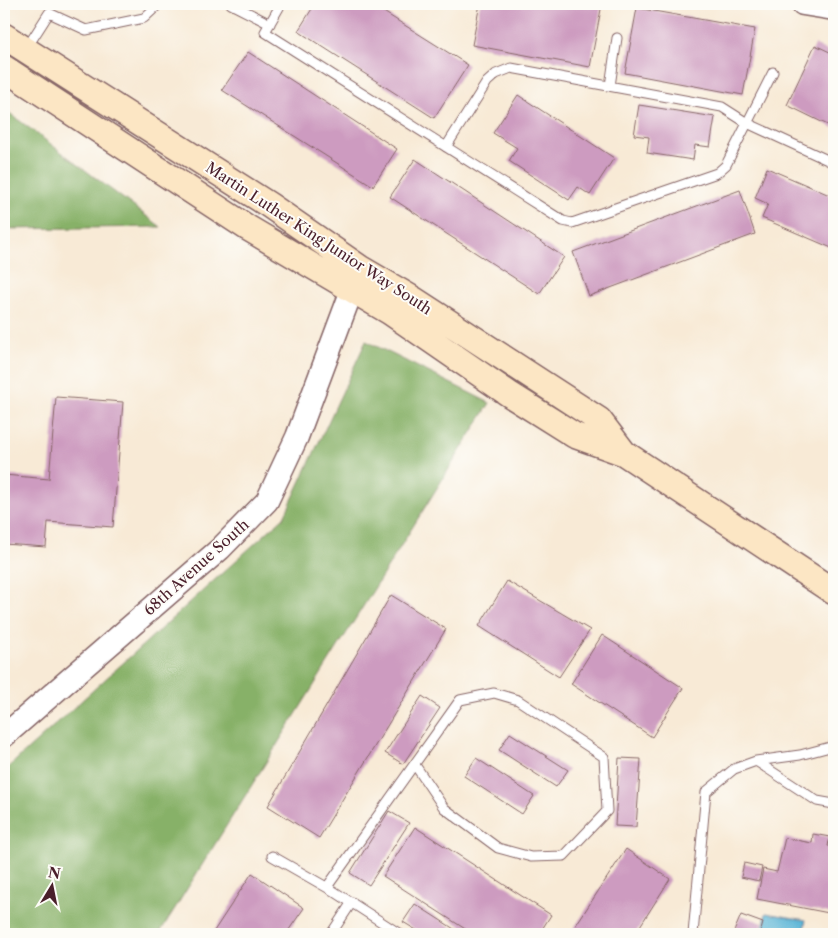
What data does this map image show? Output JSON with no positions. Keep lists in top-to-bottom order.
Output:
{
  "streets": {
    "main road": ["Martin Luther King Junior Way South"],
    "street": ["68th Avenue South"]
  },
  "crossings": [
    ["Martin Luther King Junior Way South", "68th Avenue South"]
  ],
  "north": "top"
}
